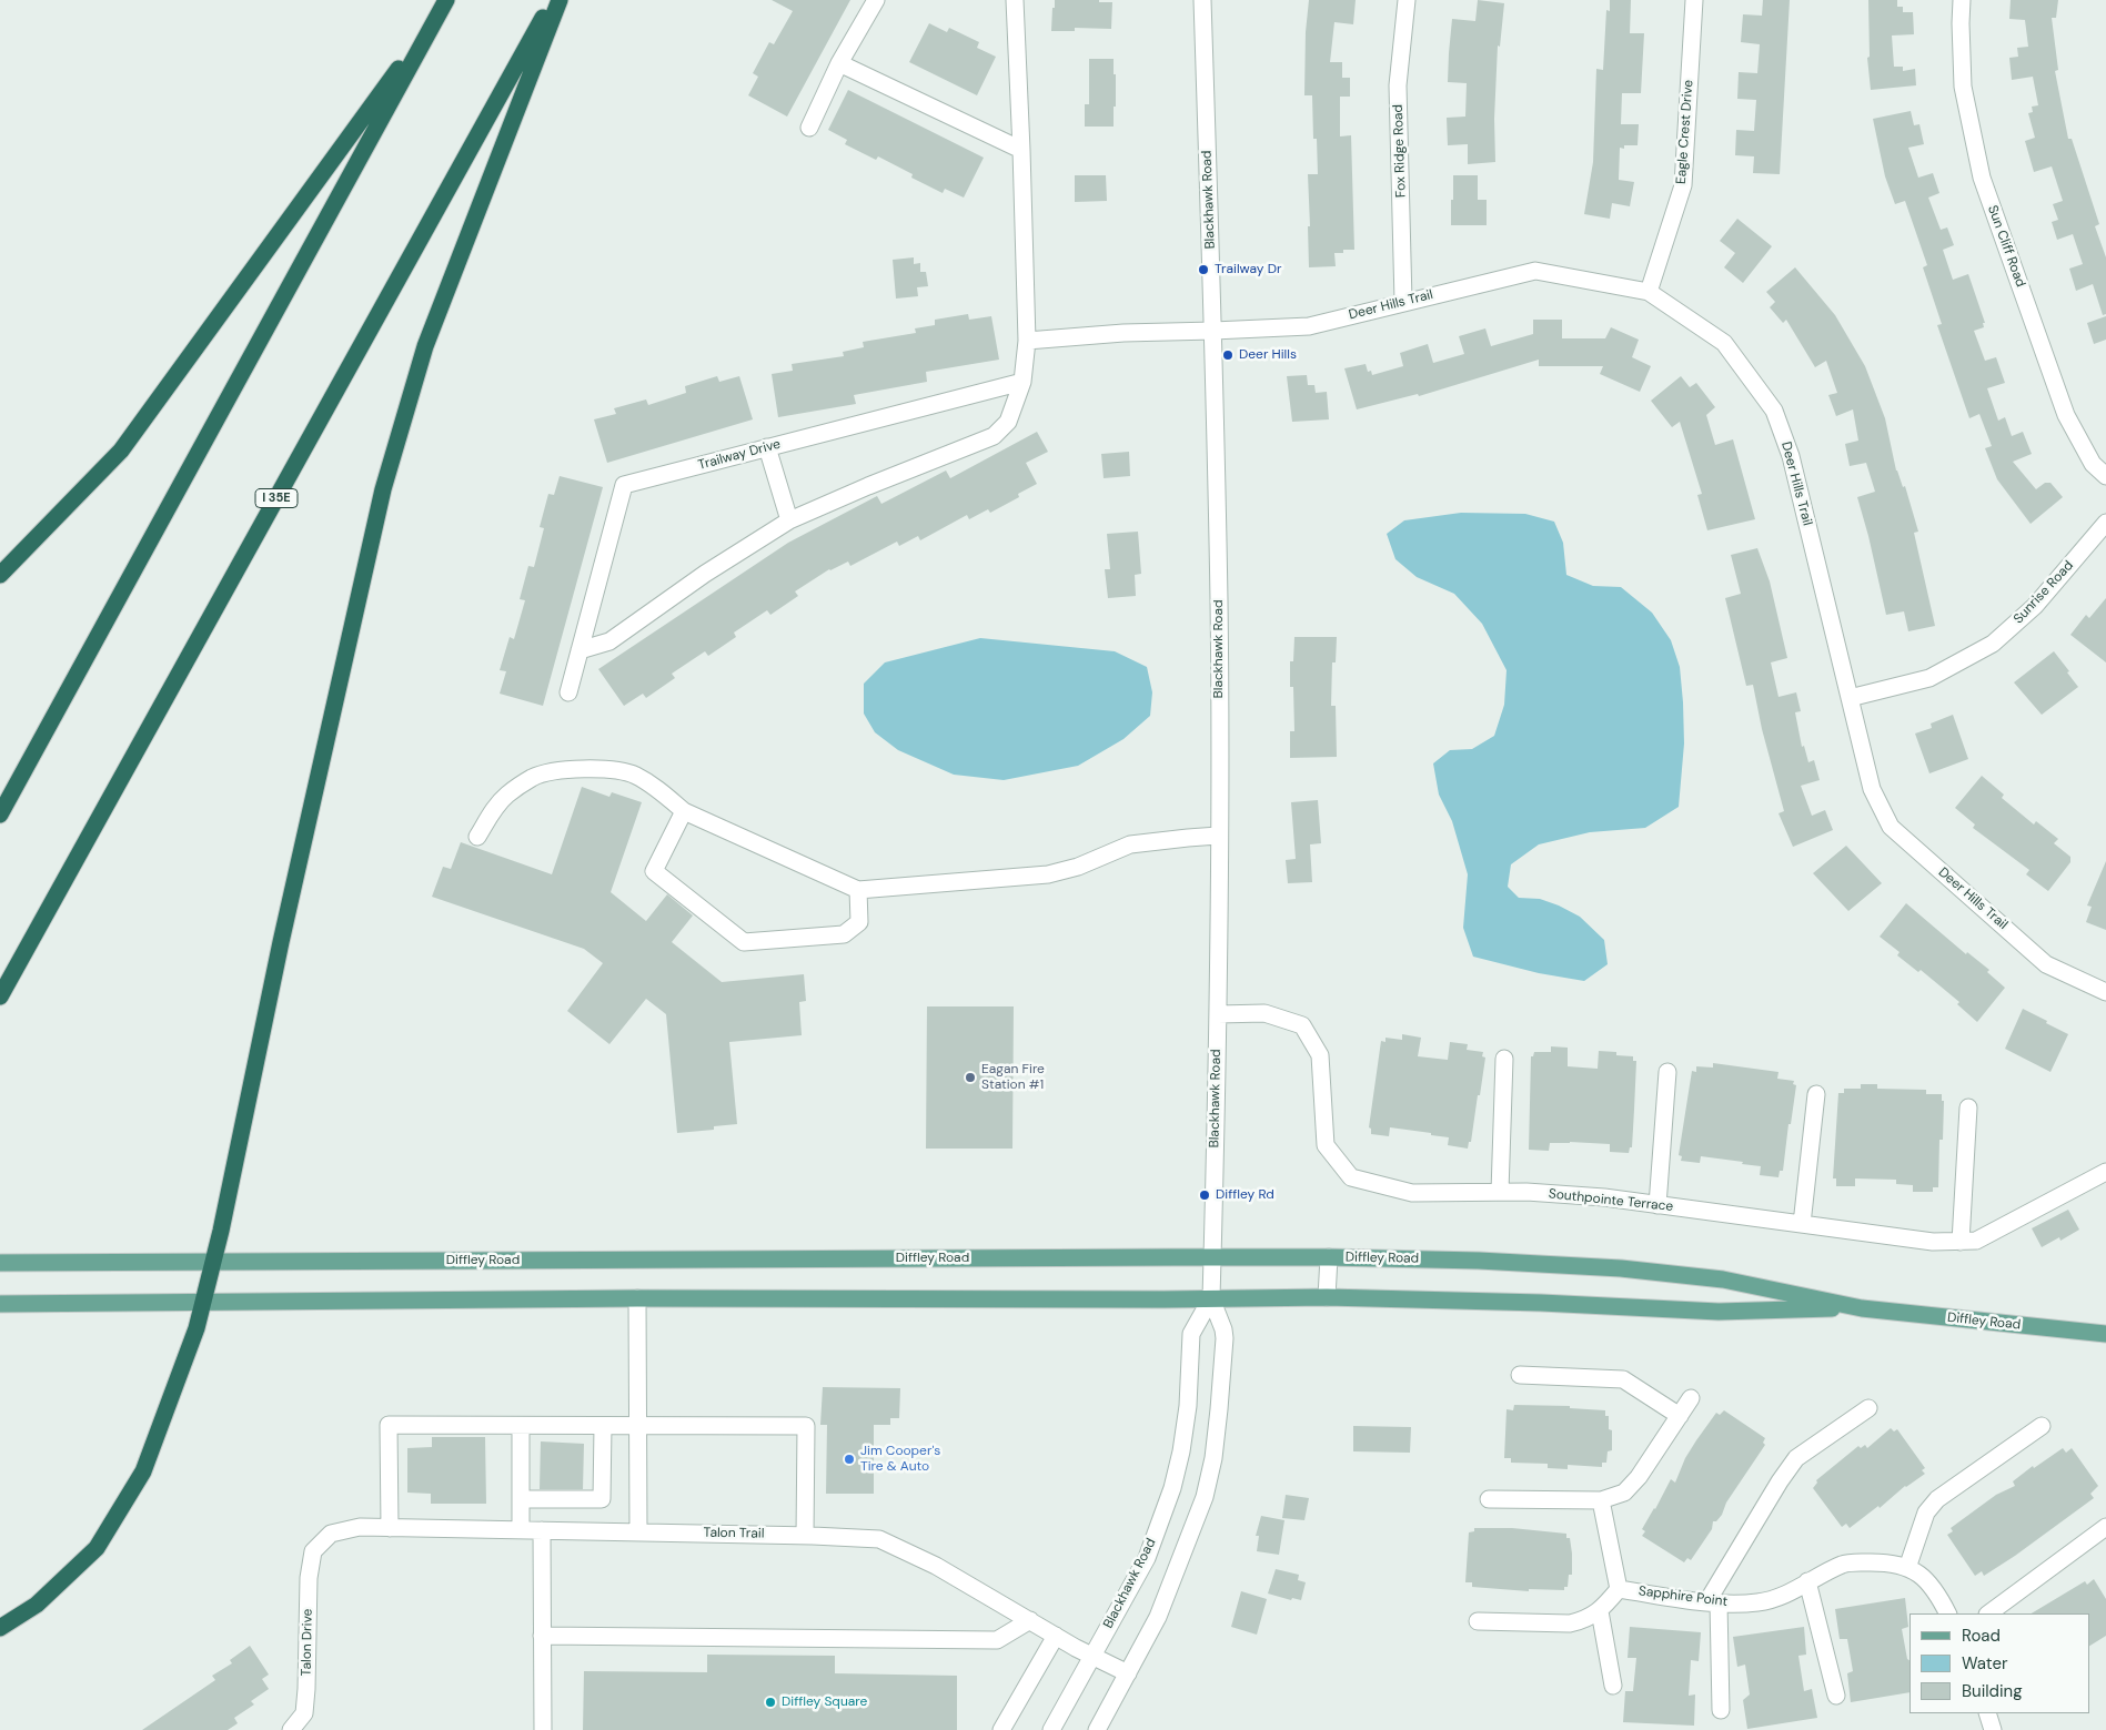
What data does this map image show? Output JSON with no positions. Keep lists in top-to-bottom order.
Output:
{
  "streets": {
    "highway": ["I 35E"],
    "main road": ["Diffley Road"],
    "street": [
      "Eagle Crest Drive",
      "Fox Ridge Road",
      "Blackhawk Road",
      "Sun Cliff Road",
      "Deer Hills Trail",
      "Trailway Drive",
      "Sunrise Road",
      "Southpointe Terrace",
      "Talon Trail",
      "Sapphire Point",
      "Talon Drive"
    ]
  },
  "crossings": [
    ["Eagle Crest Drive", "Deer Hills Trail"],
    ["Fox Ridge Road", "Deer Hills Trail"],
    ["Blackhawk Road", "Deer Hills Trail"],
    ["Blackhawk Road", "Southpointe Terrace"],
    ["Blackhawk Road", "Diffley Road"],
    ["Blackhawk Road", "Talon Trail"],
    ["Deer Hills Trail", "Sunrise Road"],
    ["Talon Trail", "Talon Drive"]
  ],
  "places": [
    "Trailway Dr",
    "Deer Hills",
    "Eagan Fire Station #1",
    "Diffley Rd",
    "Jim Cooper's Tire & Auto",
    "Diffley Square"
  ],
  "legend": ["Road", "Water", "Building"]
}
